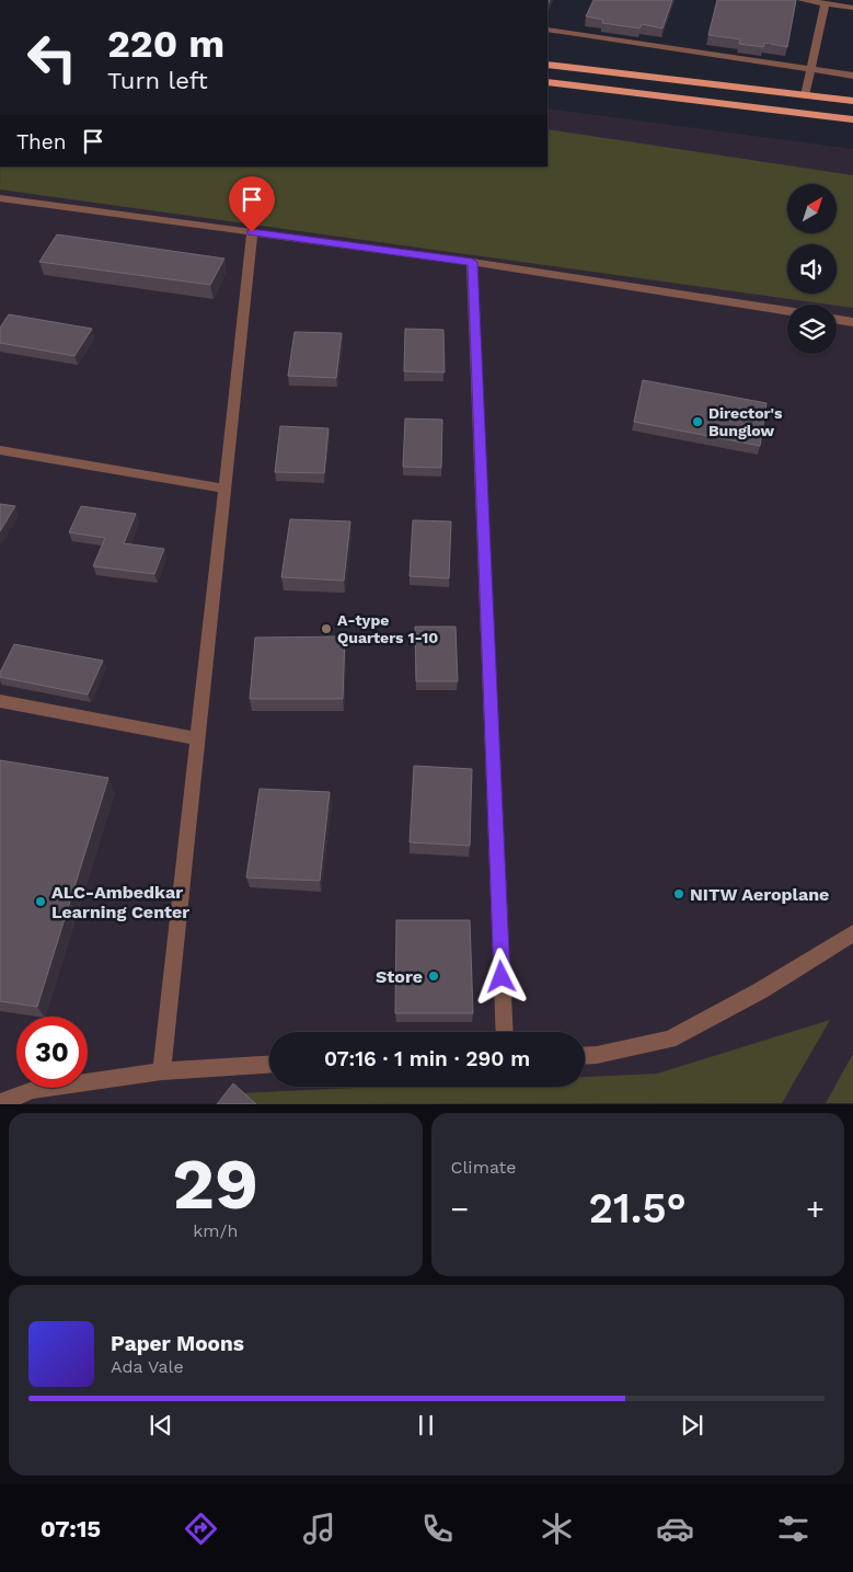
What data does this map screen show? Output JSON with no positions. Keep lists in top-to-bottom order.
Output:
{
  "places": [
    "Director's Bunglow",
    "A-type Quarters 1-10",
    "NITW Aeroplane",
    "ALC-Ambedkar Learning Center",
    "Store"
  ],
  "north": "top right",
  "page": {
    "turn": ["220 m", "Turn left"],
    "then": "Then",
    "limit": "30",
    "trip": "07:16 · 1 min · 290 m",
    "tile": [
      ["29", "km/h"],
      "Climate"
    ],
    "heat": ["−", "21.5°", "+"],
    "song": ["Paper Moons", "Ada Vale"],
    "tabs": "07:15"
  }
}
